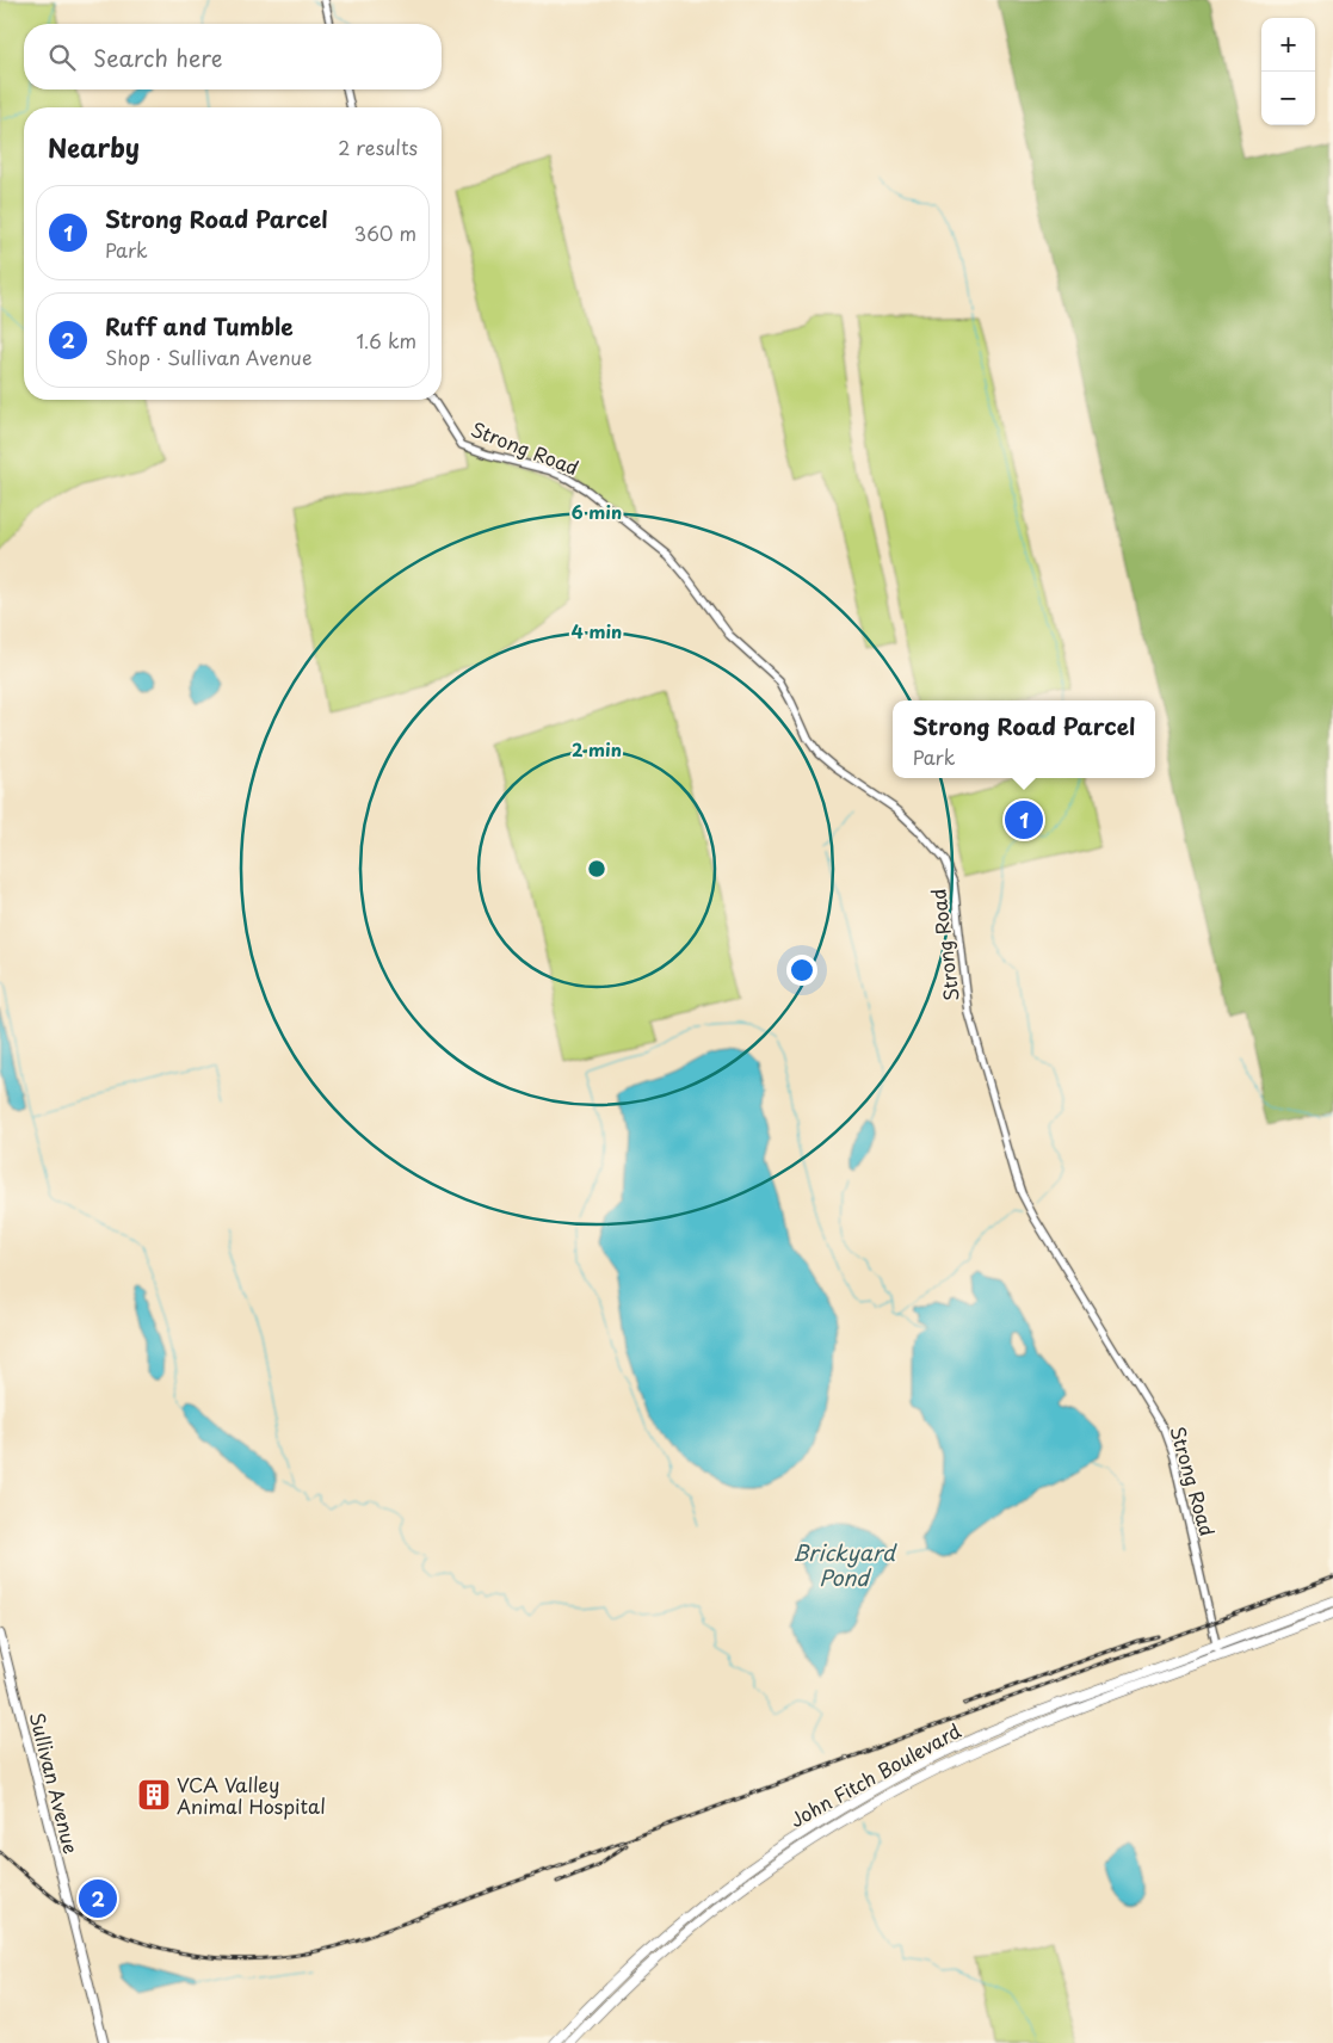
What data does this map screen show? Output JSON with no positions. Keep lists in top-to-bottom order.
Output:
{
  "streets": {
    "highway": ["John Fitch Boulevard"],
    "main road": ["Sullivan Avenue"],
    "street": ["Strong Road"]
  },
  "crossings": [
    ["Strong Road", "John Fitch Boulevard"]
  ],
  "water": ["Brickyard Pond"],
  "places": {
    "building": ["VCA Valley Animal Hospital"]
  },
  "page": {
    "map_buttons": ["+", "−"],
    "search": "Search here",
    "heading": ["Nearby", "2 results"],
    "list": [
      {
        "mark": "1",
        "name": "Strong Road Parcel",
        "note": "Park",
        "value": "360 m"
      },
      {
        "mark": "2",
        "name": "Ruff and Tumble",
        "note": "Shop · Sullivan Avenue",
        "value": "1.6 km"
      }
    ],
    "popup": ["Strong Road Parcel", "Park"],
    "pins": ["1", "2"]
  },
  "rings": ["6 min", "4 min", "2 min"]
}
